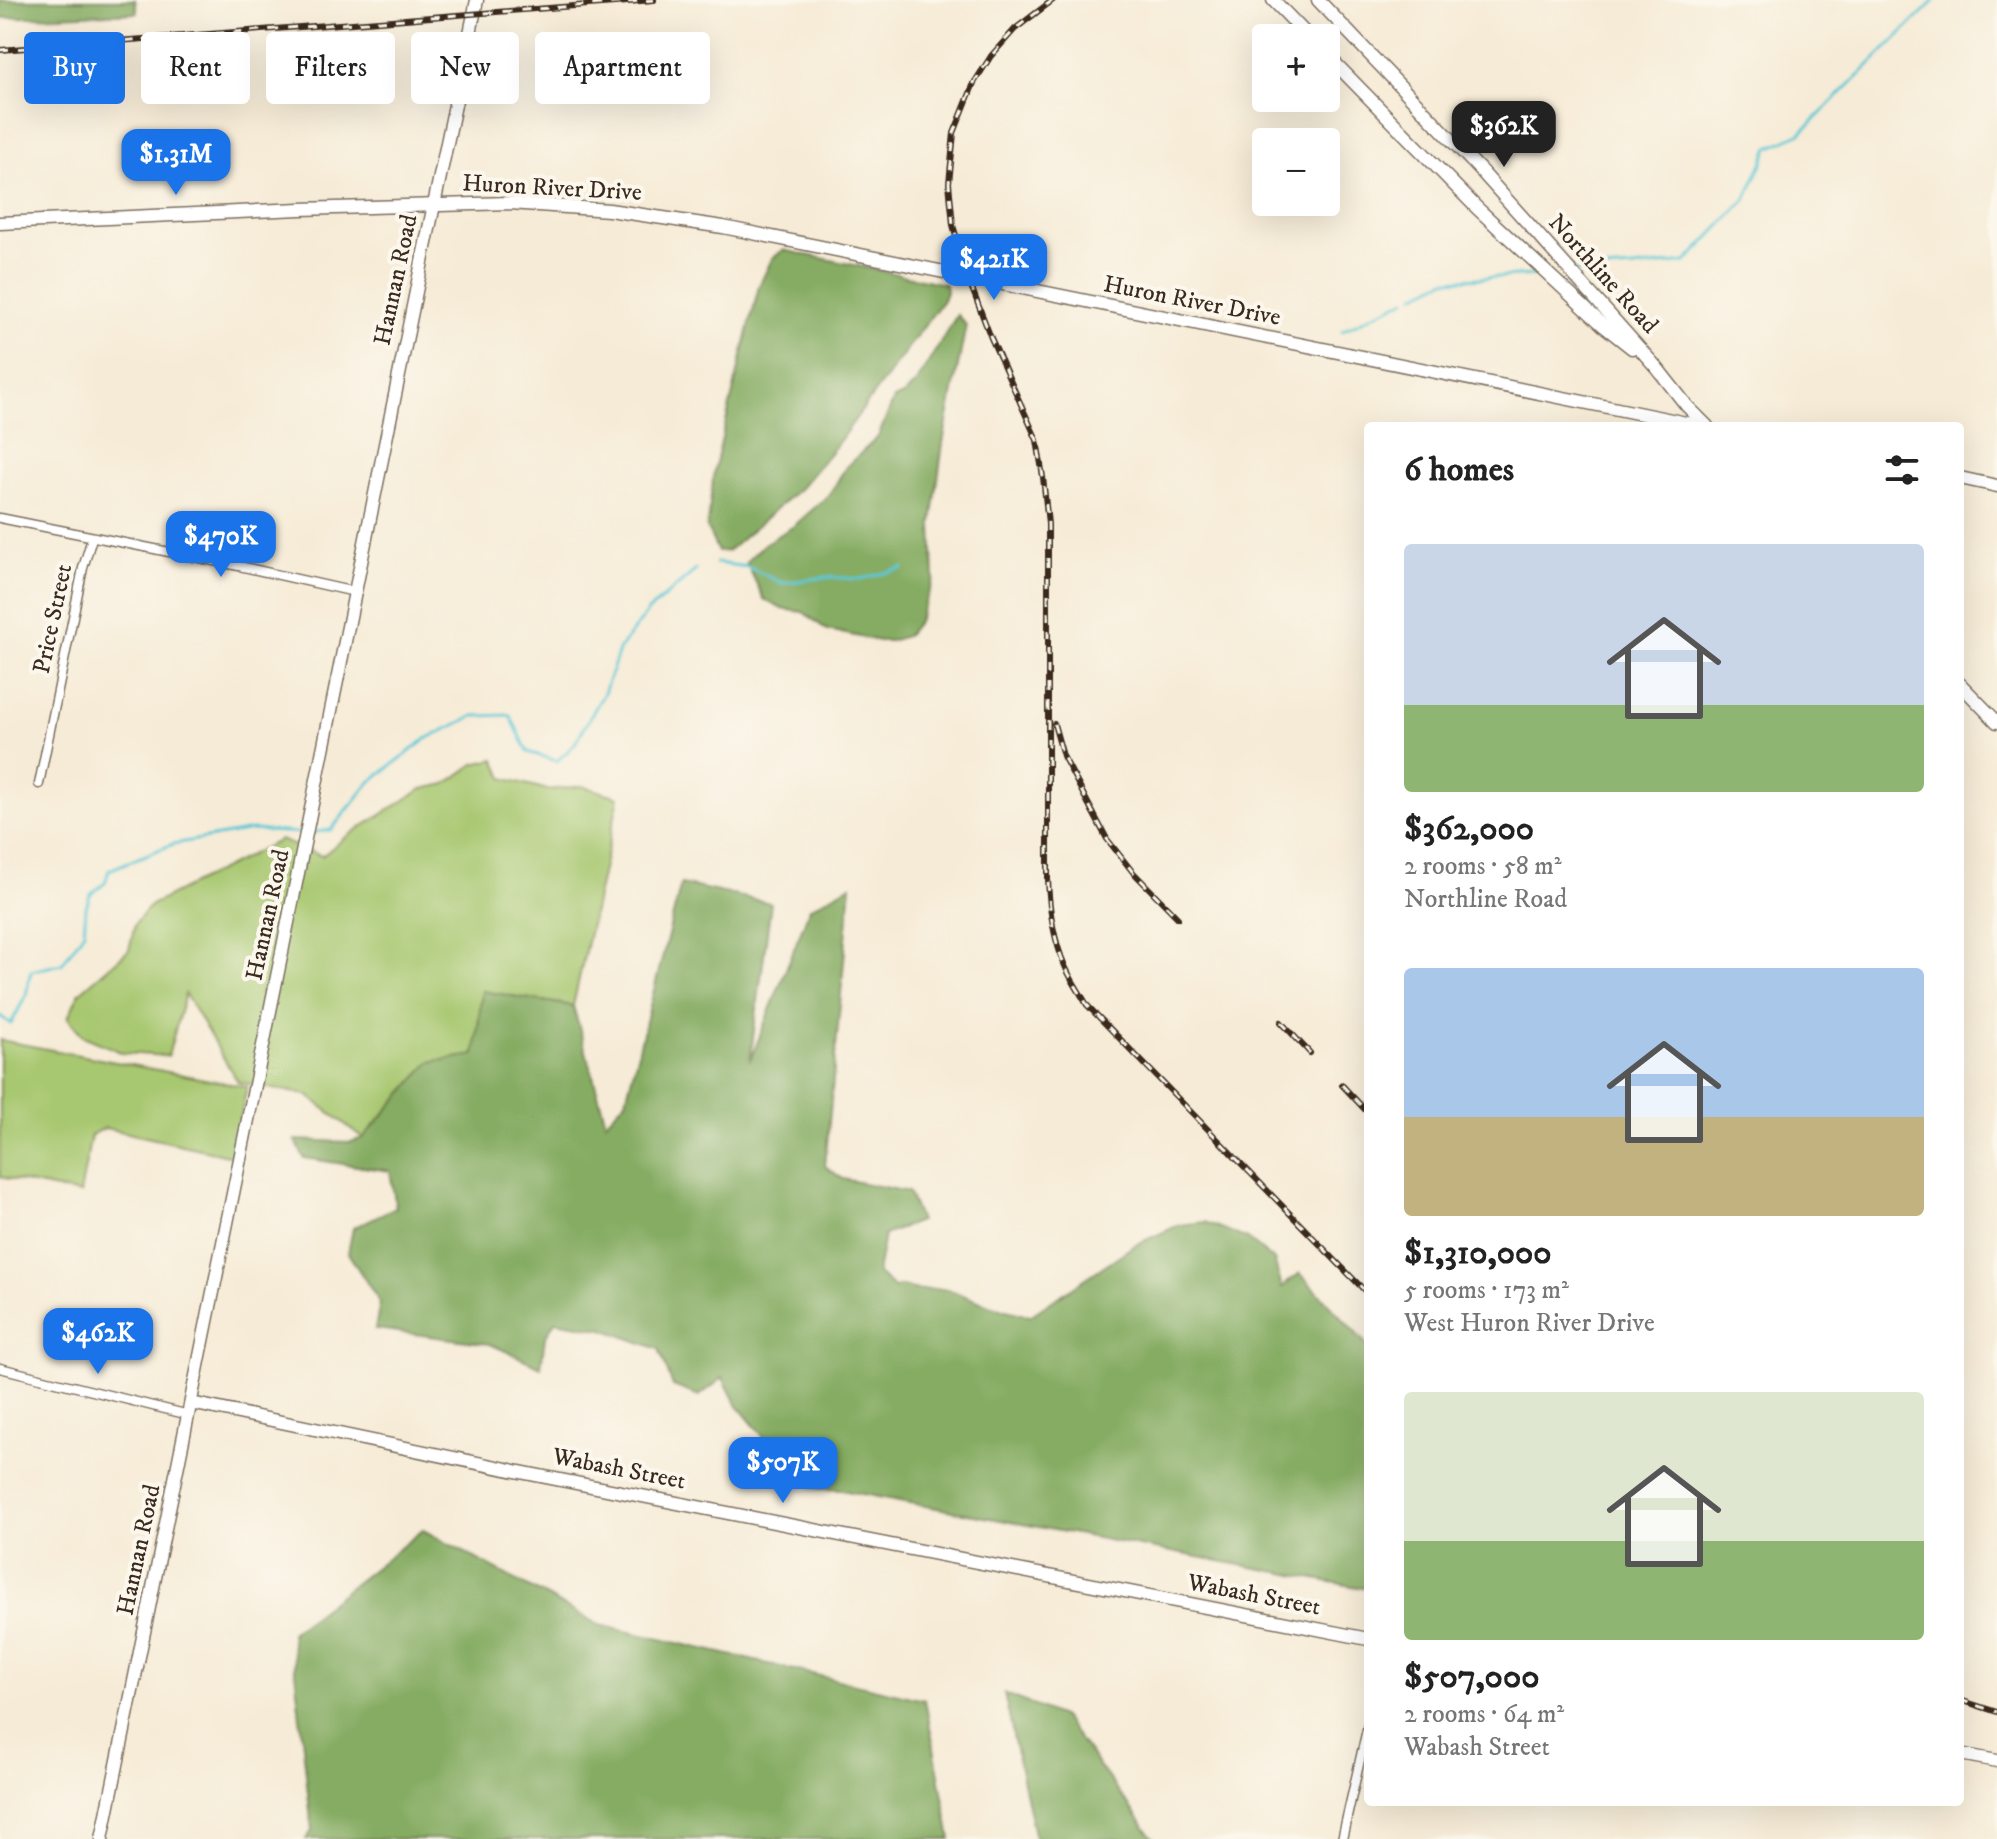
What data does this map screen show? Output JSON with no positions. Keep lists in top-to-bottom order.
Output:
{
  "streets": {
    "street": [
      "Huron River Drive",
      "Northline Road",
      "Hannan Road",
      "Price Street",
      "Wabash Street"
    ]
  },
  "crossings": [
    ["Huron River Drive", "Hannan Road"],
    ["Hannan Road", "Price Street"],
    ["Hannan Road", "Wabash Street"]
  ],
  "page": {
    "map_buttons": ["+", "−"],
    "chip": [
      "Buy",
      "Rent",
      "Filters",
      "New",
      "Apartment"
    ],
    "price": [
      "$362K",
      "$1.31M",
      "$421K",
      "$470K",
      "$462K",
      "$507K"
    ],
    "heading": "6 homes",
    "list": [
      {
        "name": "$362,000",
        "note": "2 rooms · 58 m² · Northline Road"
      },
      {
        "name": "$1,310,000",
        "note": "5 rooms · 173 m² · West Huron River Drive"
      },
      {
        "name": "$507,000",
        "note": "2 rooms · 64 m² · Wabash Street"
      }
    ]
  }
}
